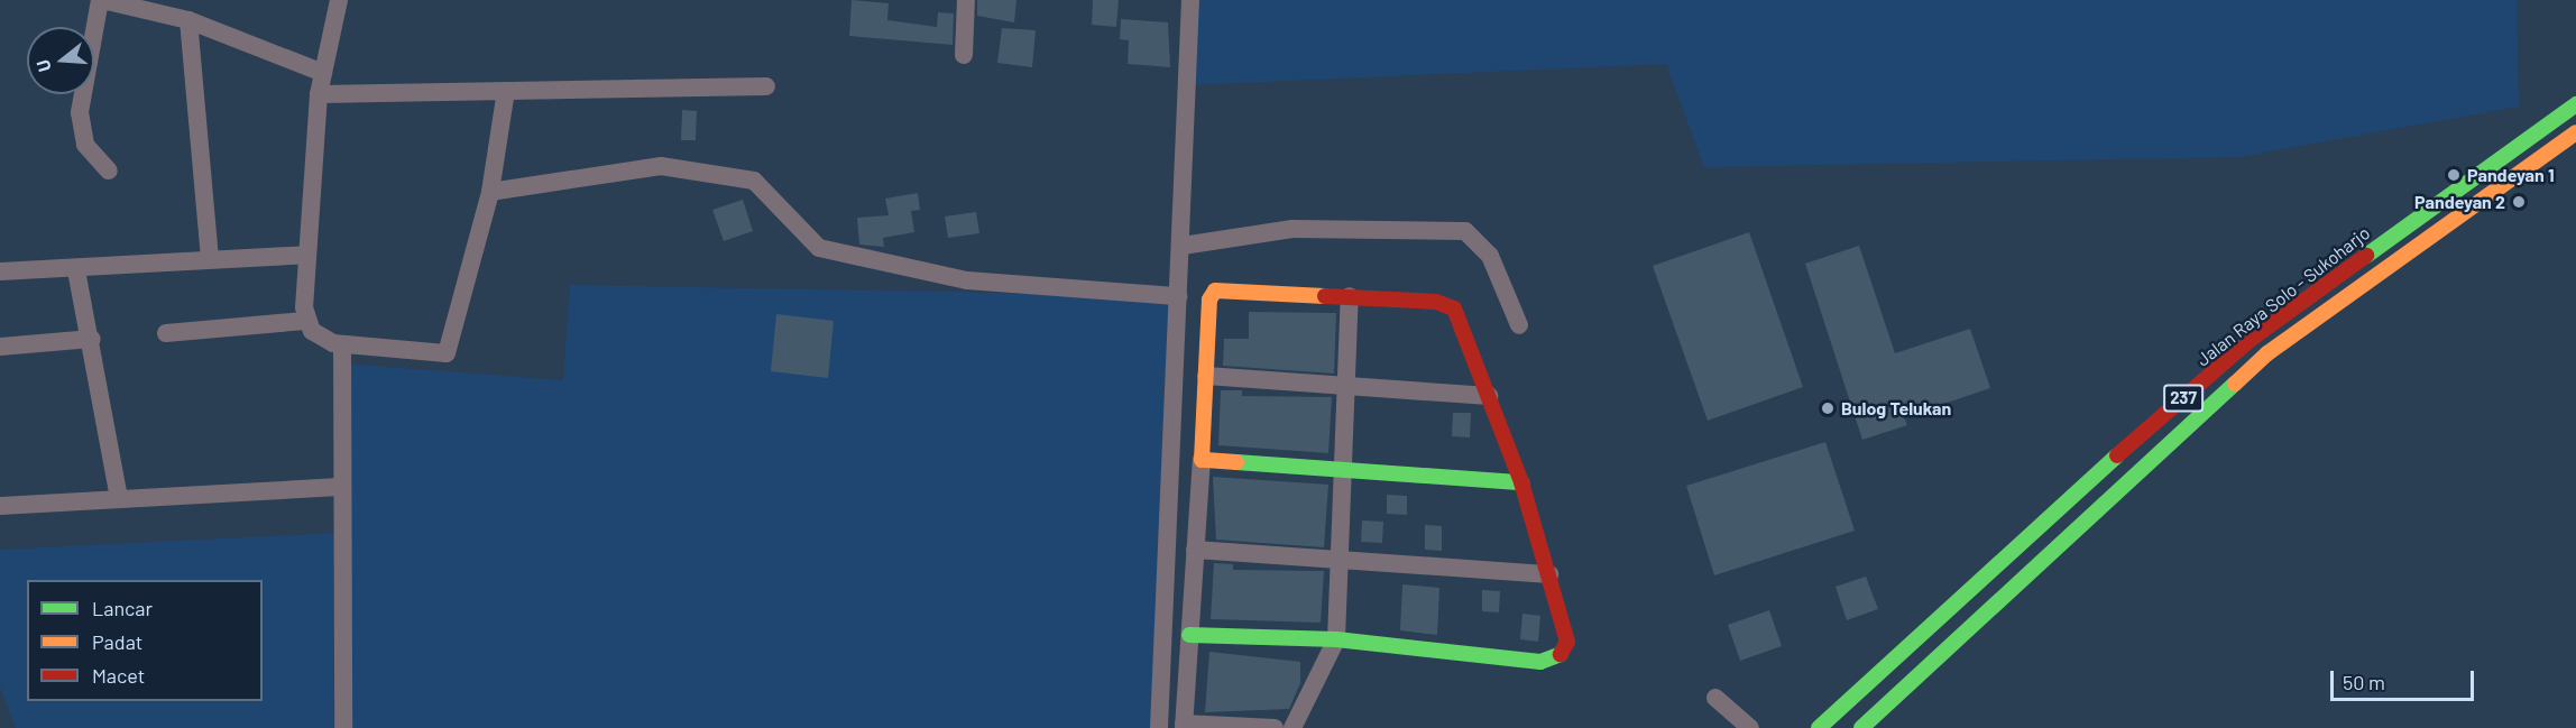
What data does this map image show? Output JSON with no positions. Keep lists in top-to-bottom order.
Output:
{
  "streets": {
    "main road": ["Jalan Raya Solo - Sukoharjo", "237"]
  },
  "places": ["Pandeyan 1", "Pandeyan 2", "Bulog Telukan"],
  "legend": ["Lancar", "Padat", "Macet"],
  "scale_bar": "50 m",
  "north": "left"
}
